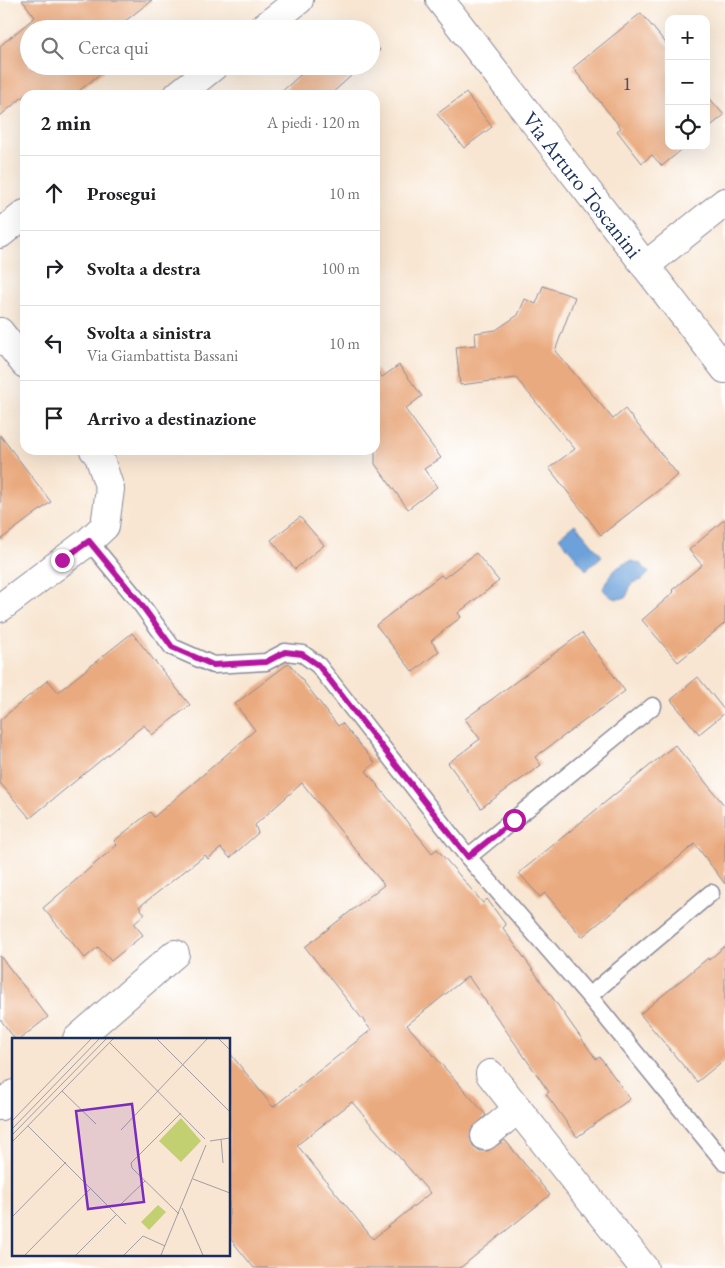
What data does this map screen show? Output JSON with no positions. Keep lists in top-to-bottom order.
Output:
{
  "streets": {
    "street": ["Via Arturo Toscanini"]
  },
  "house_numbers": ["1"],
  "page": {
    "map_buttons": ["+", "−"],
    "search": "Cerca qui",
    "heading": ["2 min", "A piedi · 120 m"],
    "list": [
      ["Prosegui", "10 m"],
      ["Svolta a destra", "100 m"],
      ["Svolta a sinistra", "Via Giambattista Bassani", "10 m"],
      "Arrivo a destinazione"
    ]
  }
}
